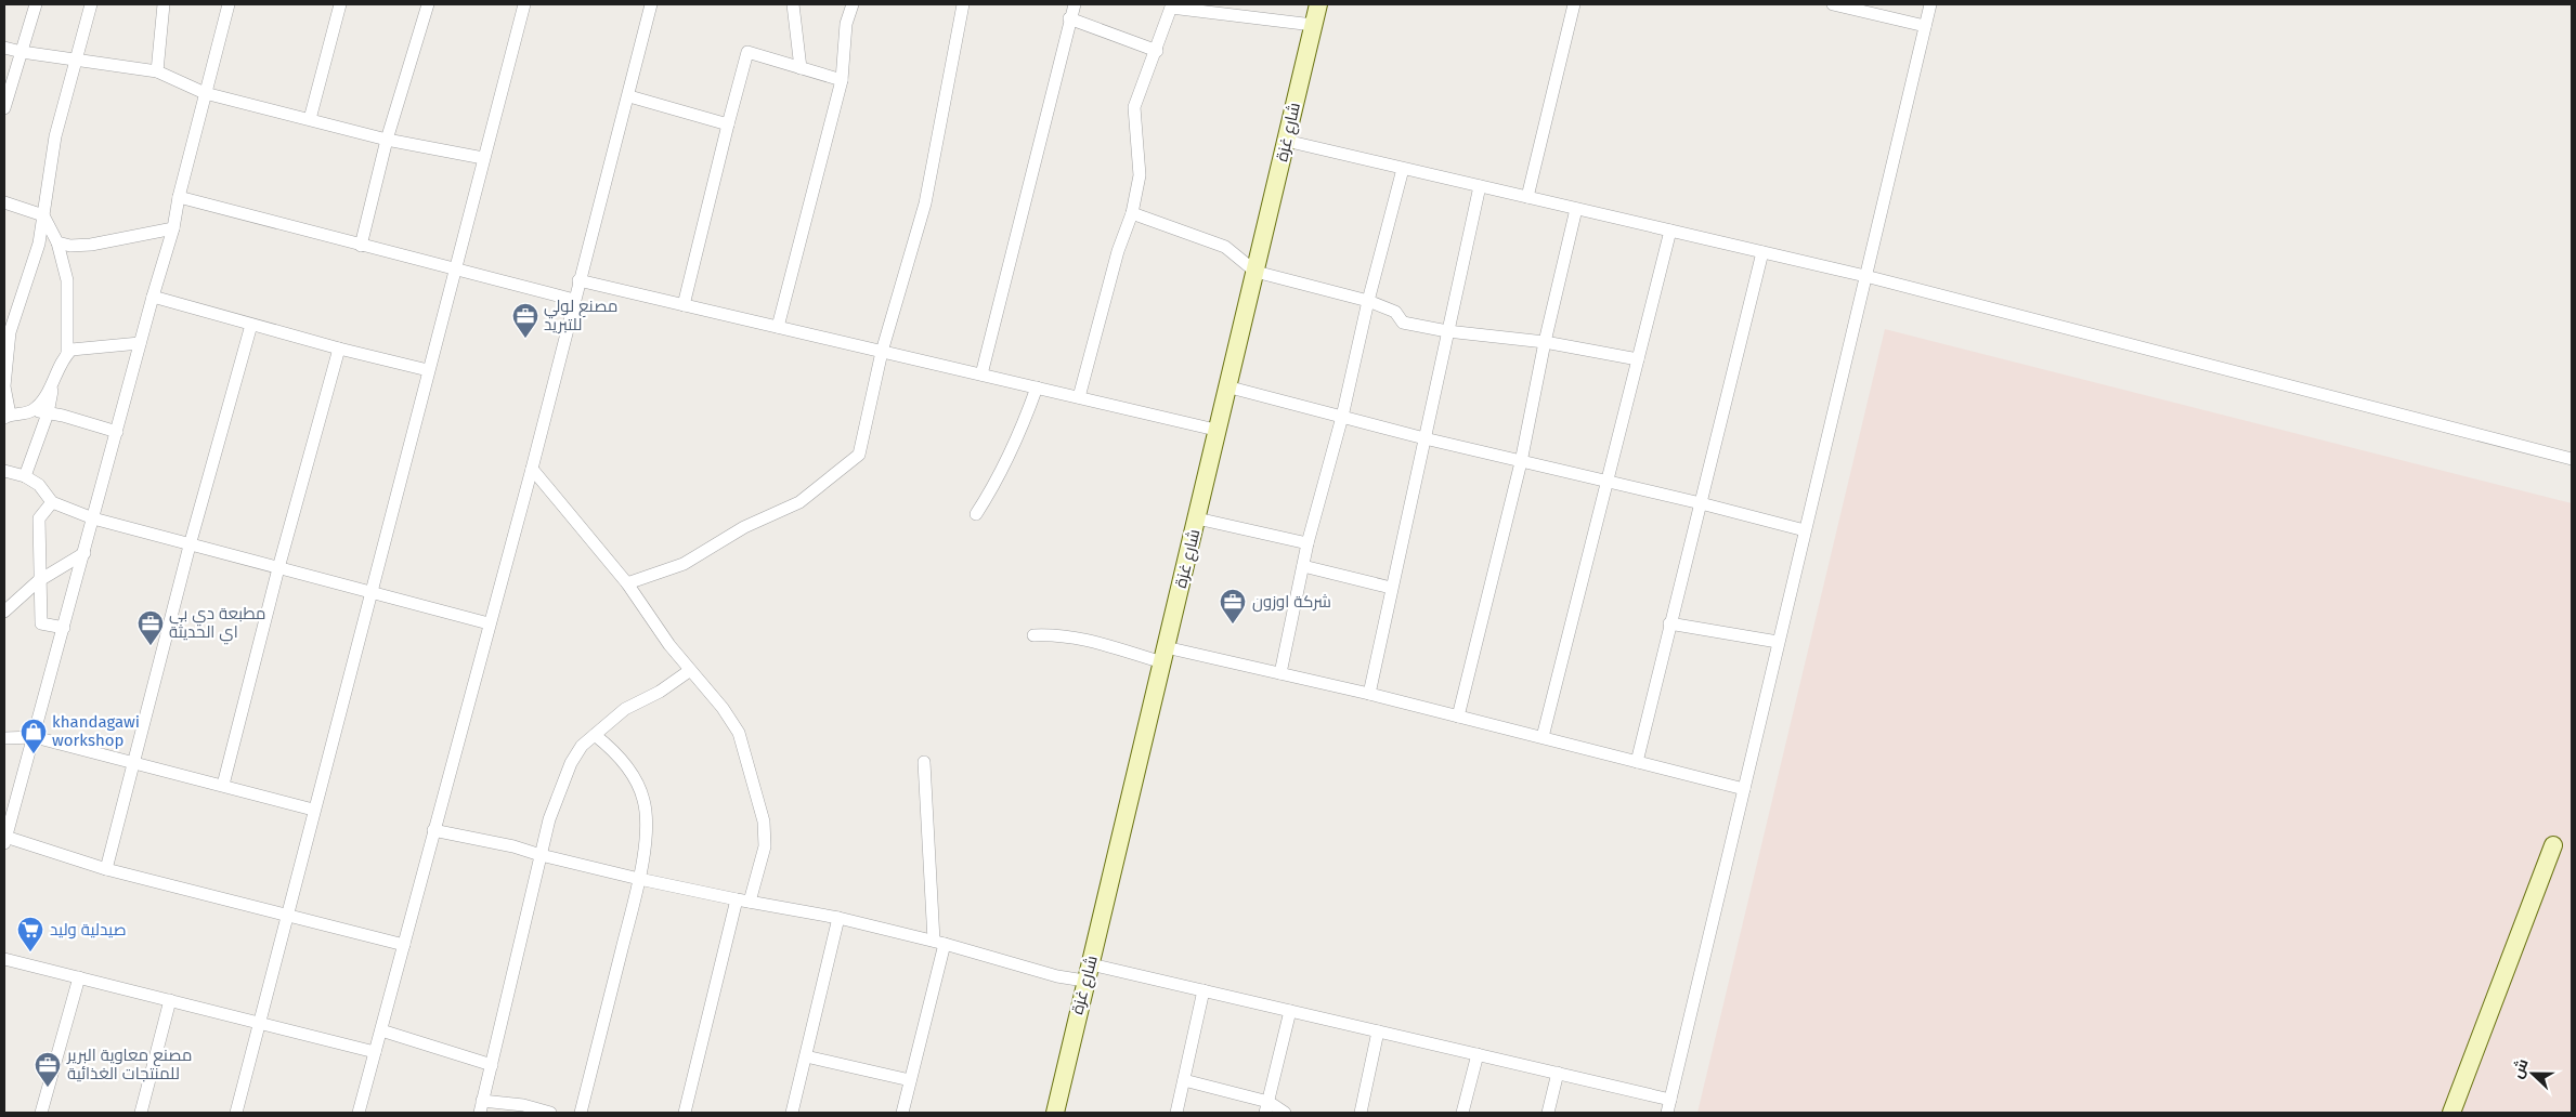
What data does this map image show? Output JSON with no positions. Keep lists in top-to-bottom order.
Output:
{
  "streets": {
    "main road": ["شارع غزة"]
  },
  "places": {
    "office": [
      "مصنع لولي للتبريد",
      "شركة اوزون",
      "مطبعة دي بي اي الحديثة",
      "مصنع معاوية البرير للمنتجات الغذائية"
    ],
    "shop": ["khandagawi workshop"],
    "supermarket": ["صيدلية وليد"]
  },
  "north": "left"
}
